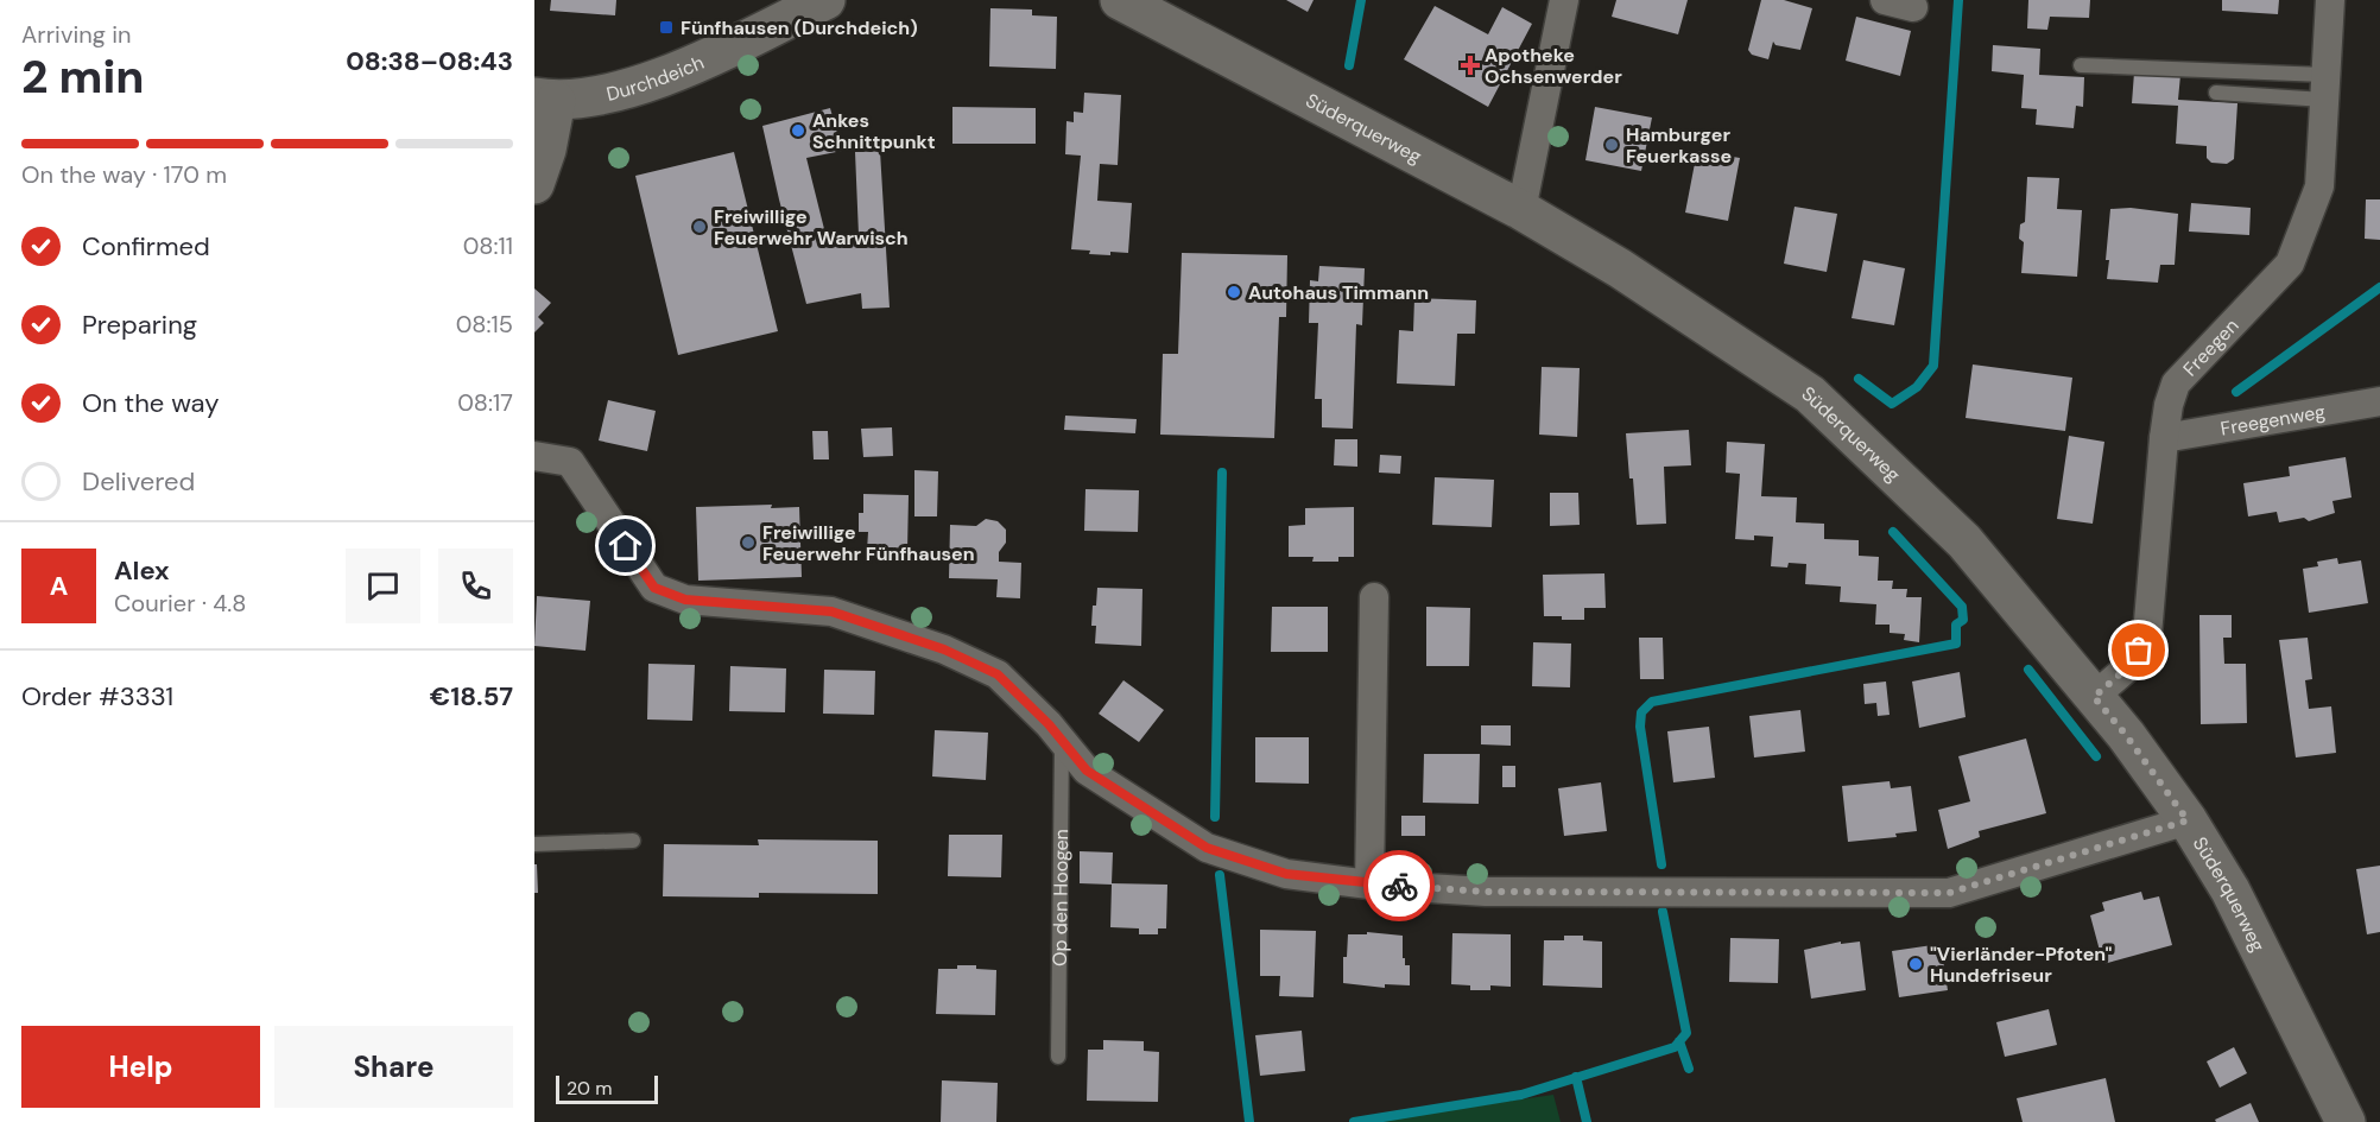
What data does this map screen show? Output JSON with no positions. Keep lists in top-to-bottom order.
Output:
{
  "streets": {
    "street": [
      "Durchdeich",
      "Süderquerweg",
      "Freegen",
      "Freegenweg"
    ],
    "lane": ["Op den Hoogen"]
  },
  "crossings": [
    ["Süderquerweg", "Freegen"],
    ["Freegen", "Freegenweg"]
  ],
  "places": {
    "transit": ["Fünfhausen (Durchdeich)"],
    "health": ["Apotheke Ochsenwerder"],
    "other": [
      "Ankes Schnittpunkt",
      "Hamburger Feuerkasse",
      "Freiwillige Feuerwehr Warwisch",
      "Autohaus Timmann",
      "Freiwillige Feuerwehr Fünfhausen",
      "\"Vierländer-Pfoten\" Hundefriseur"
    ]
  },
  "scale_bar": "20 m",
  "page": {
    "heading": ["2 min", "Arriving in", "08:38–08:43"],
    "panel": [
      "Alex",
      "Courier · 4.8",
      "Order #3331",
      "€18.57"
    ],
    "bar": "On the way · 170 m",
    "list": [
      ["Confirmed", "08:11"],
      ["Preparing", "08:15"],
      ["On the way", "08:17"],
      "Delivered"
    ],
    "round": "A",
    "buttons": ["Help", "Share"],
    "scale": "20 m"
  }
}
